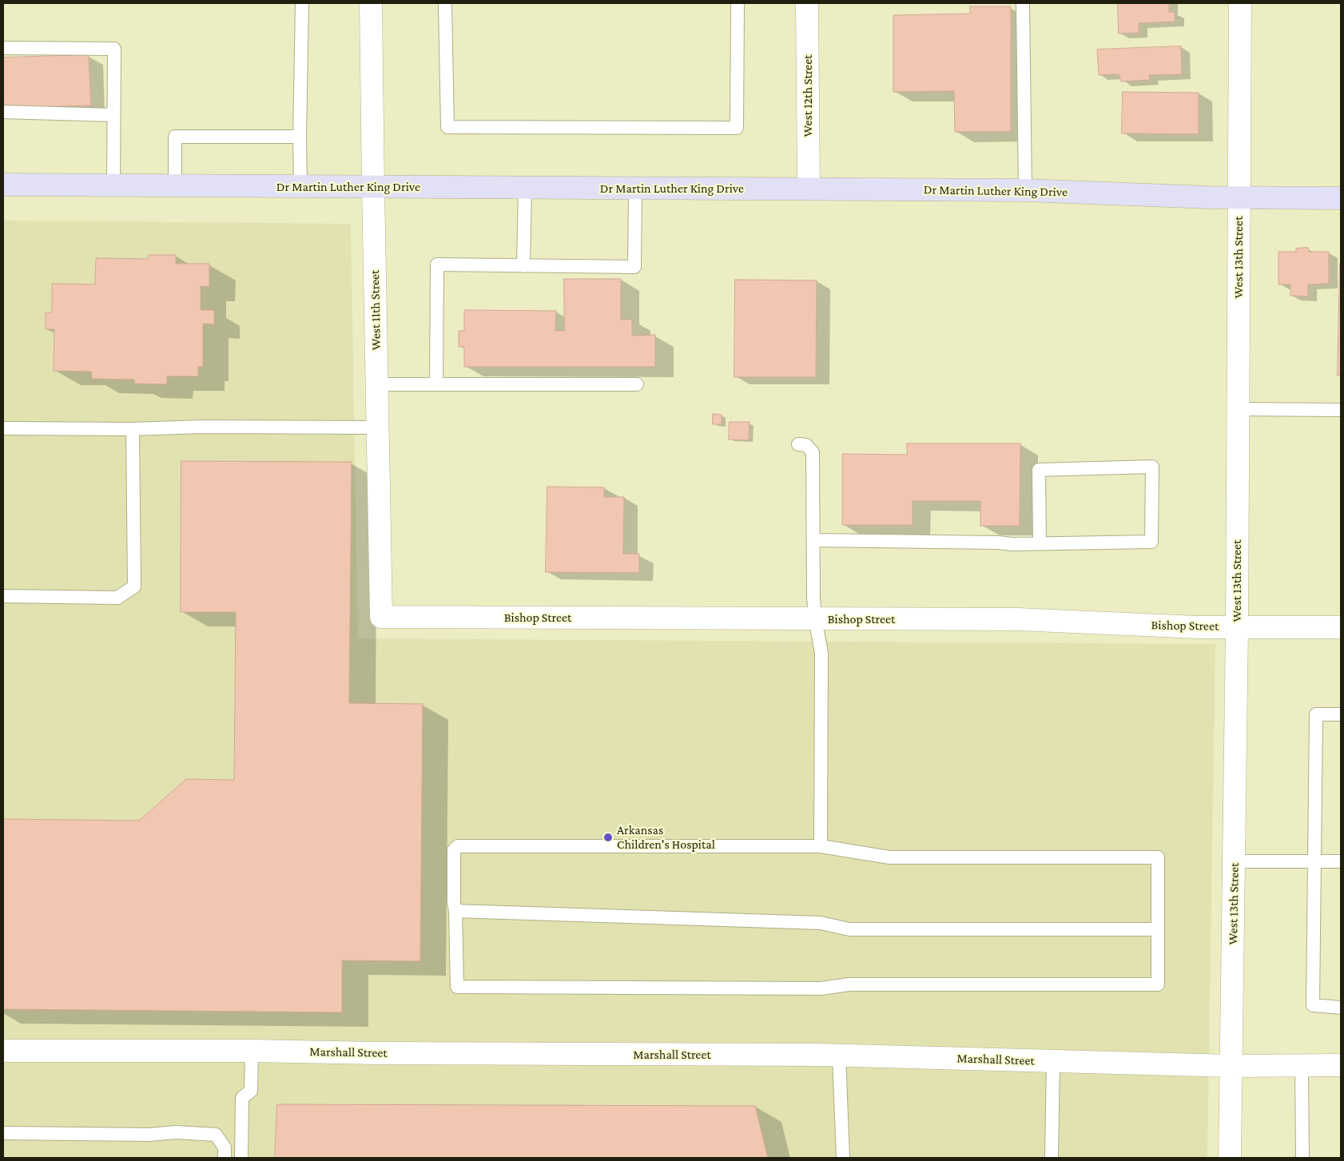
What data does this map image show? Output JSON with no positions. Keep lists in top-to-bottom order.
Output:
{
  "streets": {
    "main road": ["Dr Martin Luther King Drive"],
    "street": [
      "West 12th Street",
      "West 13th Street",
      "West 11th Street",
      "Bishop Street",
      "Marshall Street"
    ]
  },
  "crossings": [
    ["West 12th Street", "Dr Martin Luther King Drive"],
    ["Dr Martin Luther King Drive", "West 13th Street"],
    ["Dr Martin Luther King Drive", "West 11th Street"],
    ["West 13th Street", "Bishop Street"],
    ["West 13th Street", "Marshall Street"],
    ["West 11th Street", "Bishop Street"]
  ],
  "places": ["Arkansas Children's Hospital"]
}
